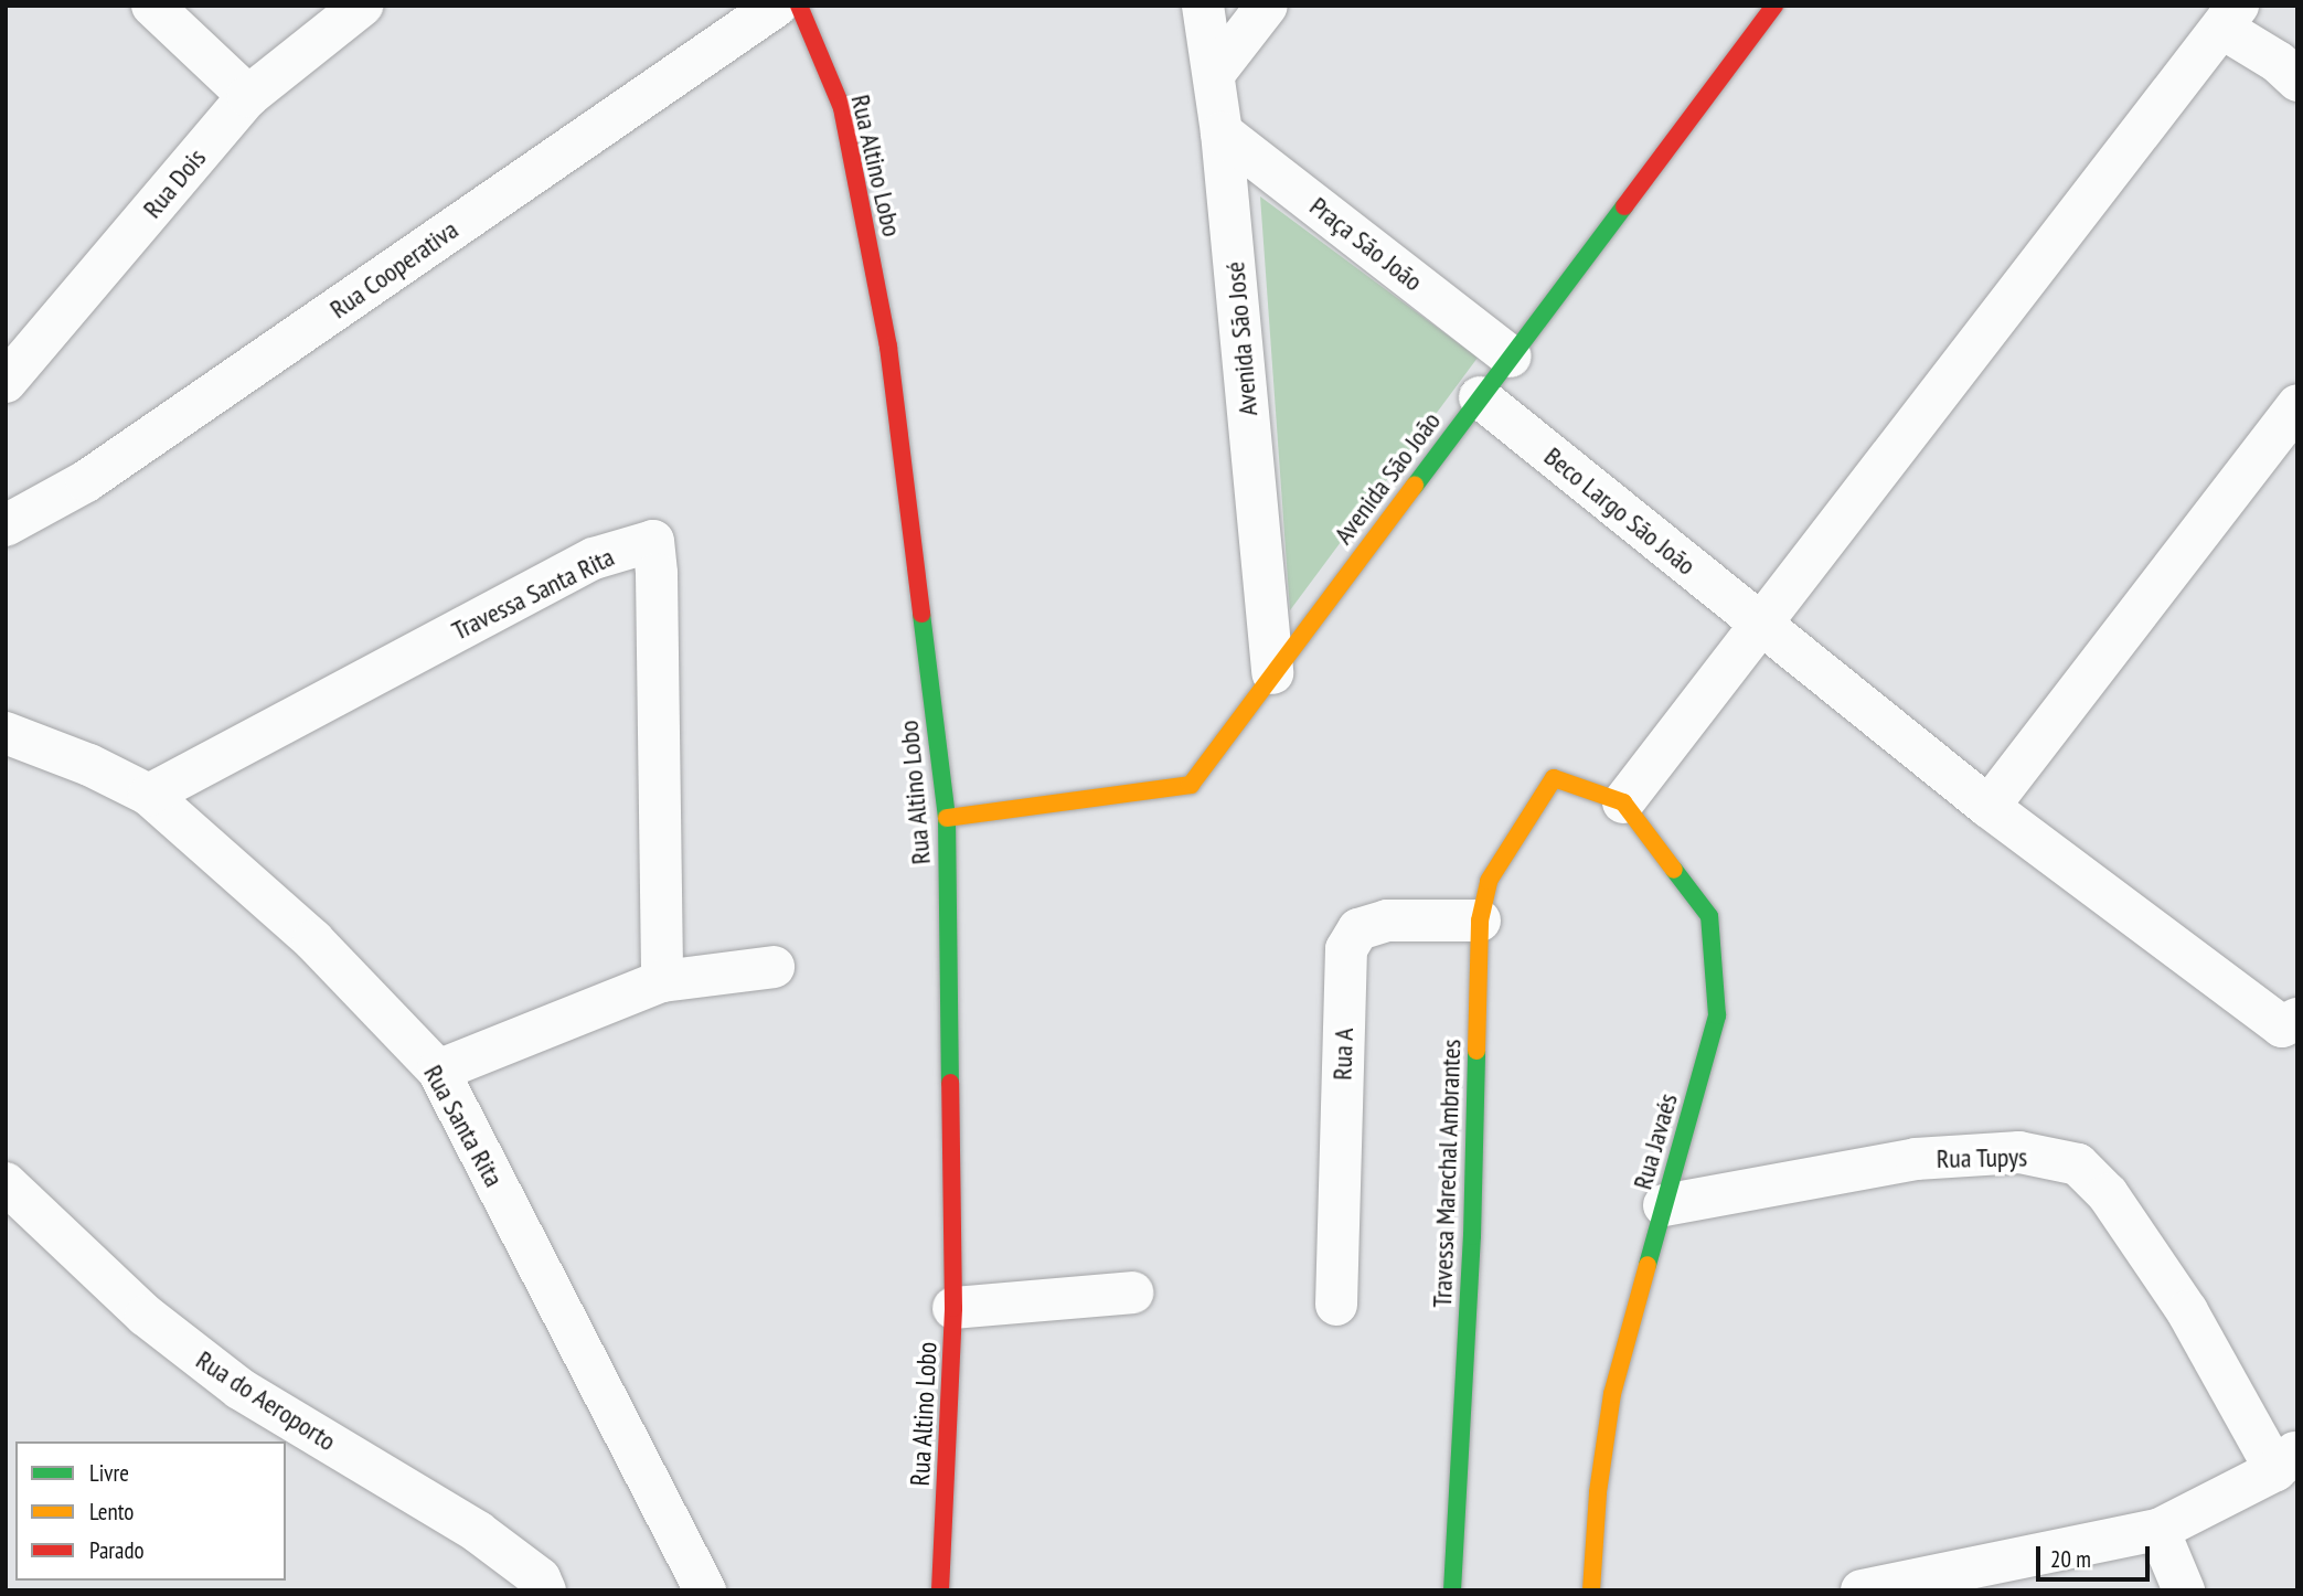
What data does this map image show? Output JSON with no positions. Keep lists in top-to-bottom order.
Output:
{
  "streets": {
    "street": [
      "Rua Altino Lobo",
      "Rua Dois",
      "Praça São João",
      "Rua Cooperativa",
      "Avenida São José",
      "Avenida São João",
      "Beco Largo São João",
      "Travessa Santa Rita",
      "Rua A",
      "Rua Santa Rita",
      "Rua Javaés",
      "Rua Tupys",
      "Travessa Marechal Ambrantes",
      "Rua do Aeroporto"
    ]
  },
  "crossings": [
    ["Rua Altino Lobo", "Avenida São João"],
    ["Praça São João", "Avenida São José"],
    ["Praça São João", "Avenida São João"],
    ["Avenida São José", "Avenida São João"],
    ["Avenida São João", "Beco Largo São João"],
    ["Travessa Santa Rita", "Rua Santa Rita"],
    ["Rua A", "Travessa Marechal Ambrantes"],
    ["Rua Javaés", "Rua Tupys"],
    ["Rua Javaés", "Travessa Marechal Ambrantes"]
  ],
  "legend": ["Livre", "Lento", "Parado"],
  "scale_bar": "20 m"
}
